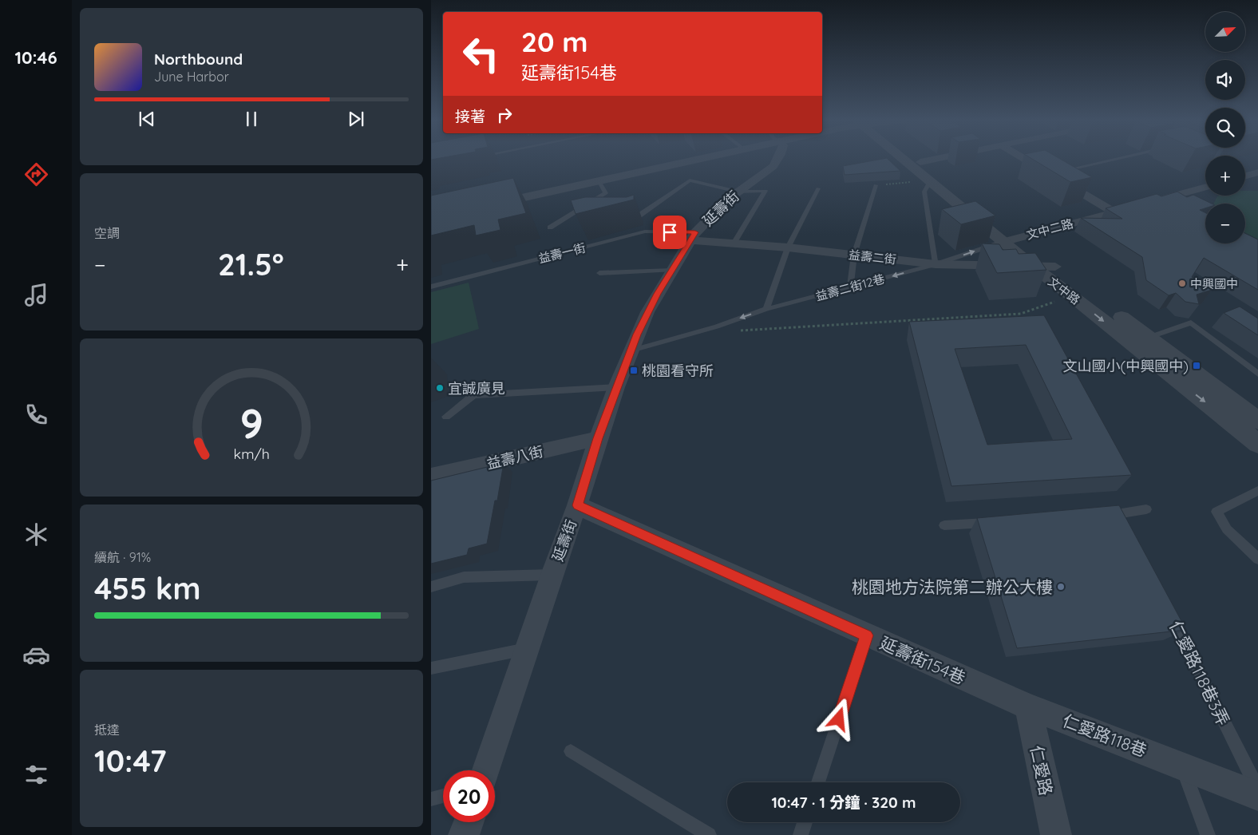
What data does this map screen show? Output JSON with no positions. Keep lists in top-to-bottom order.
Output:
{
  "streets": {
    "street": [
      "延壽街",
      "文中二路",
      "益壽二街",
      "文中路",
      "益壽八街",
      "延壽街154巷",
      "仁愛路118巷",
      "仁愛路"
    ],
    "lane": ["益壽一街", "益壽二街12巷", "仁愛路118巷3弄"]
  },
  "crossings": [
    ["延壽街", "益壽一街"],
    ["延壽街", "益壽二街"],
    ["延壽街", "益壽二街12巷"],
    ["延壽街", "益壽八街"],
    ["延壽街", "延壽街154巷"],
    ["文中二路", "益壽二街12巷"],
    ["文中二路", "文中路"],
    ["益壽一街", "益壽二街"],
    ["益壽二街", "益壽二街12巷"],
    ["益壽二街", "文中路"],
    ["益壽二街12巷", "文中路"],
    ["延壽街154巷", "仁愛路118巷"],
    ["延壽街154巷", "仁愛路"],
    ["仁愛路118巷", "仁愛路"]
  ],
  "places": {
    "other": ["中興國中", "宜誠廣見", "桃園地方法院第二辦公大樓"],
    "transit": ["文山國小(中興國中)", "桃園看守所"]
  },
  "north": "top right",
  "page": {
    "tabs": "10:46",
    "map_buttons": ["+", "−"],
    "turn": ["20 m", "延壽街154巷"],
    "song": ["Northbound", "June Harbor"],
    "then": "接著",
    "tile": [
      "空調",
      ["續航 · 91%", "455 km"],
      ["抵達", "10:47"]
    ],
    "heat": ["−", "21.5°", "+"],
    "limit": "20",
    "trip": "10:47 · 1 分鐘 · 320 m",
    "gauge": ["9", "km/h"]
  }
}
